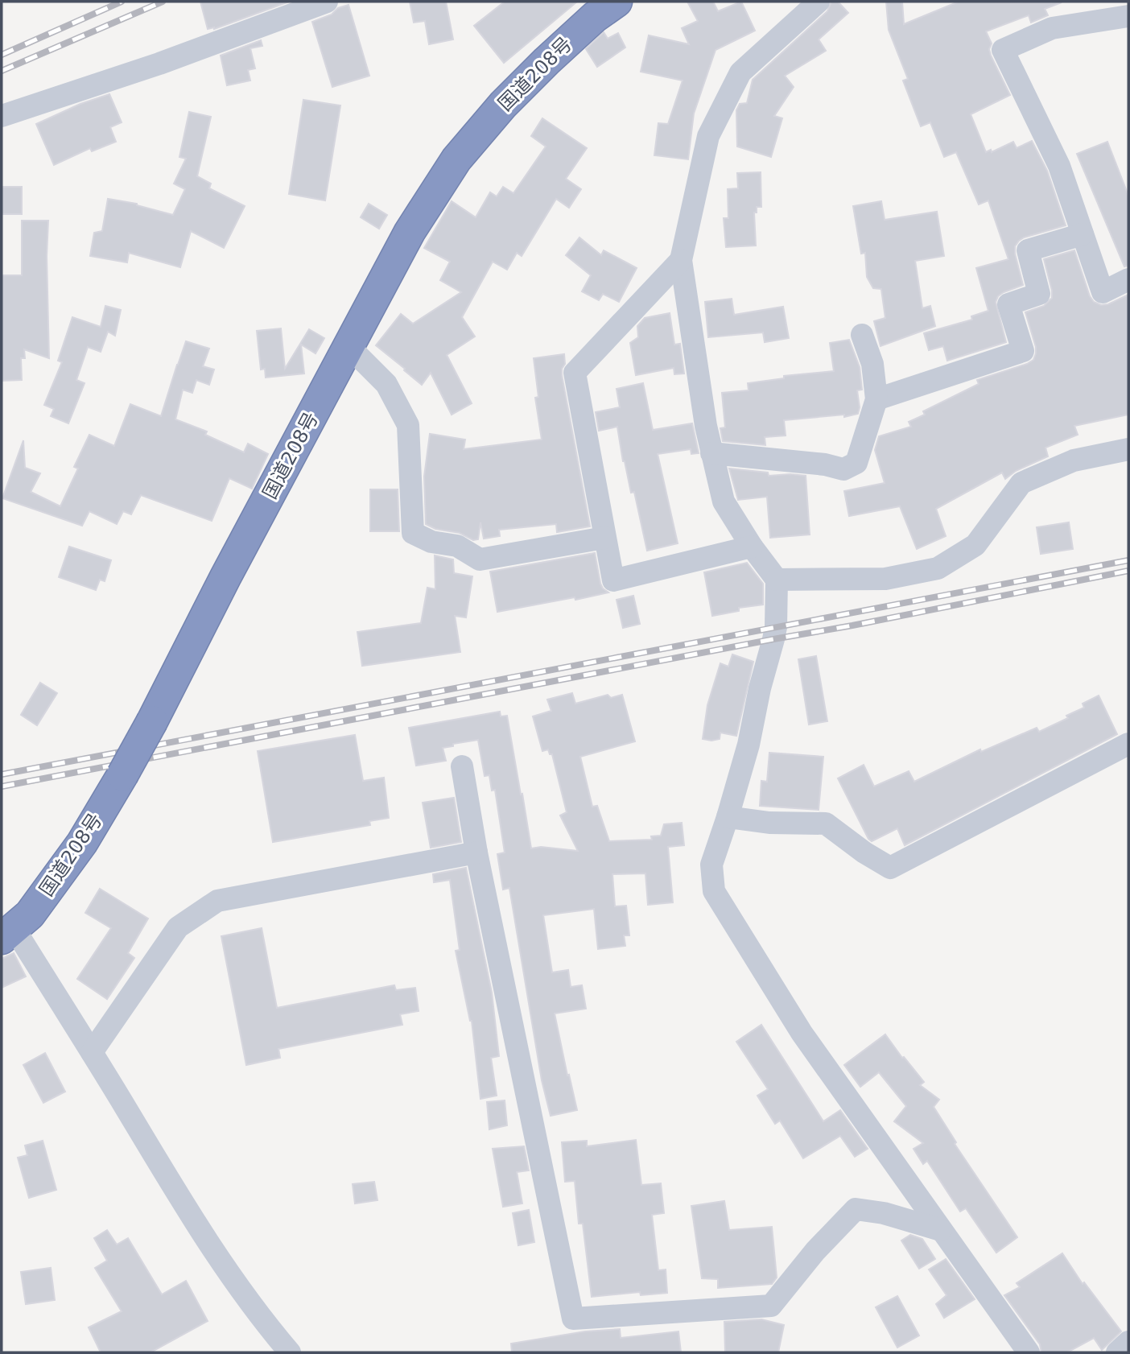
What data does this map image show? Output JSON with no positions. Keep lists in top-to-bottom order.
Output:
{
  "streets": {
    "highway": ["国道208号"]
  }
}
